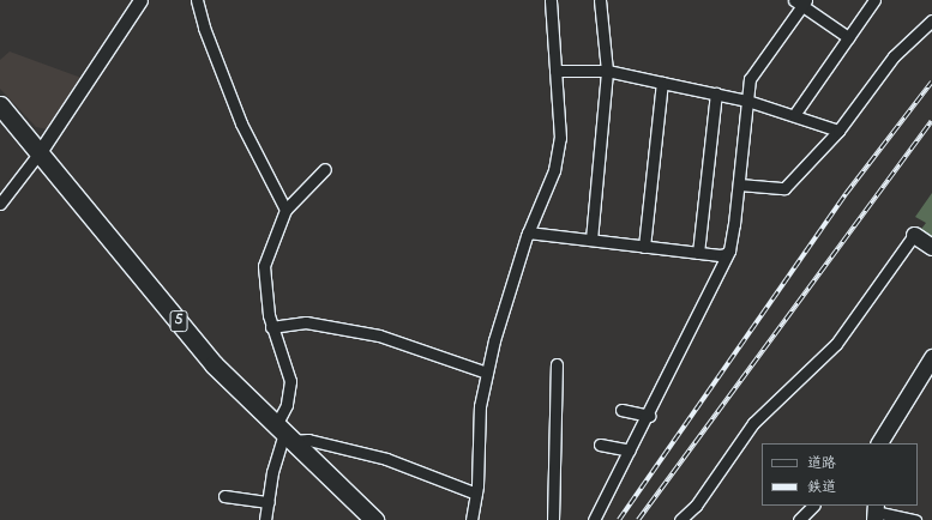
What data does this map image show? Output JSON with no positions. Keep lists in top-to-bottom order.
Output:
{
  "streets": {
    "main road": ["5"]
  },
  "legend": ["道路", "鉄道"]
}
